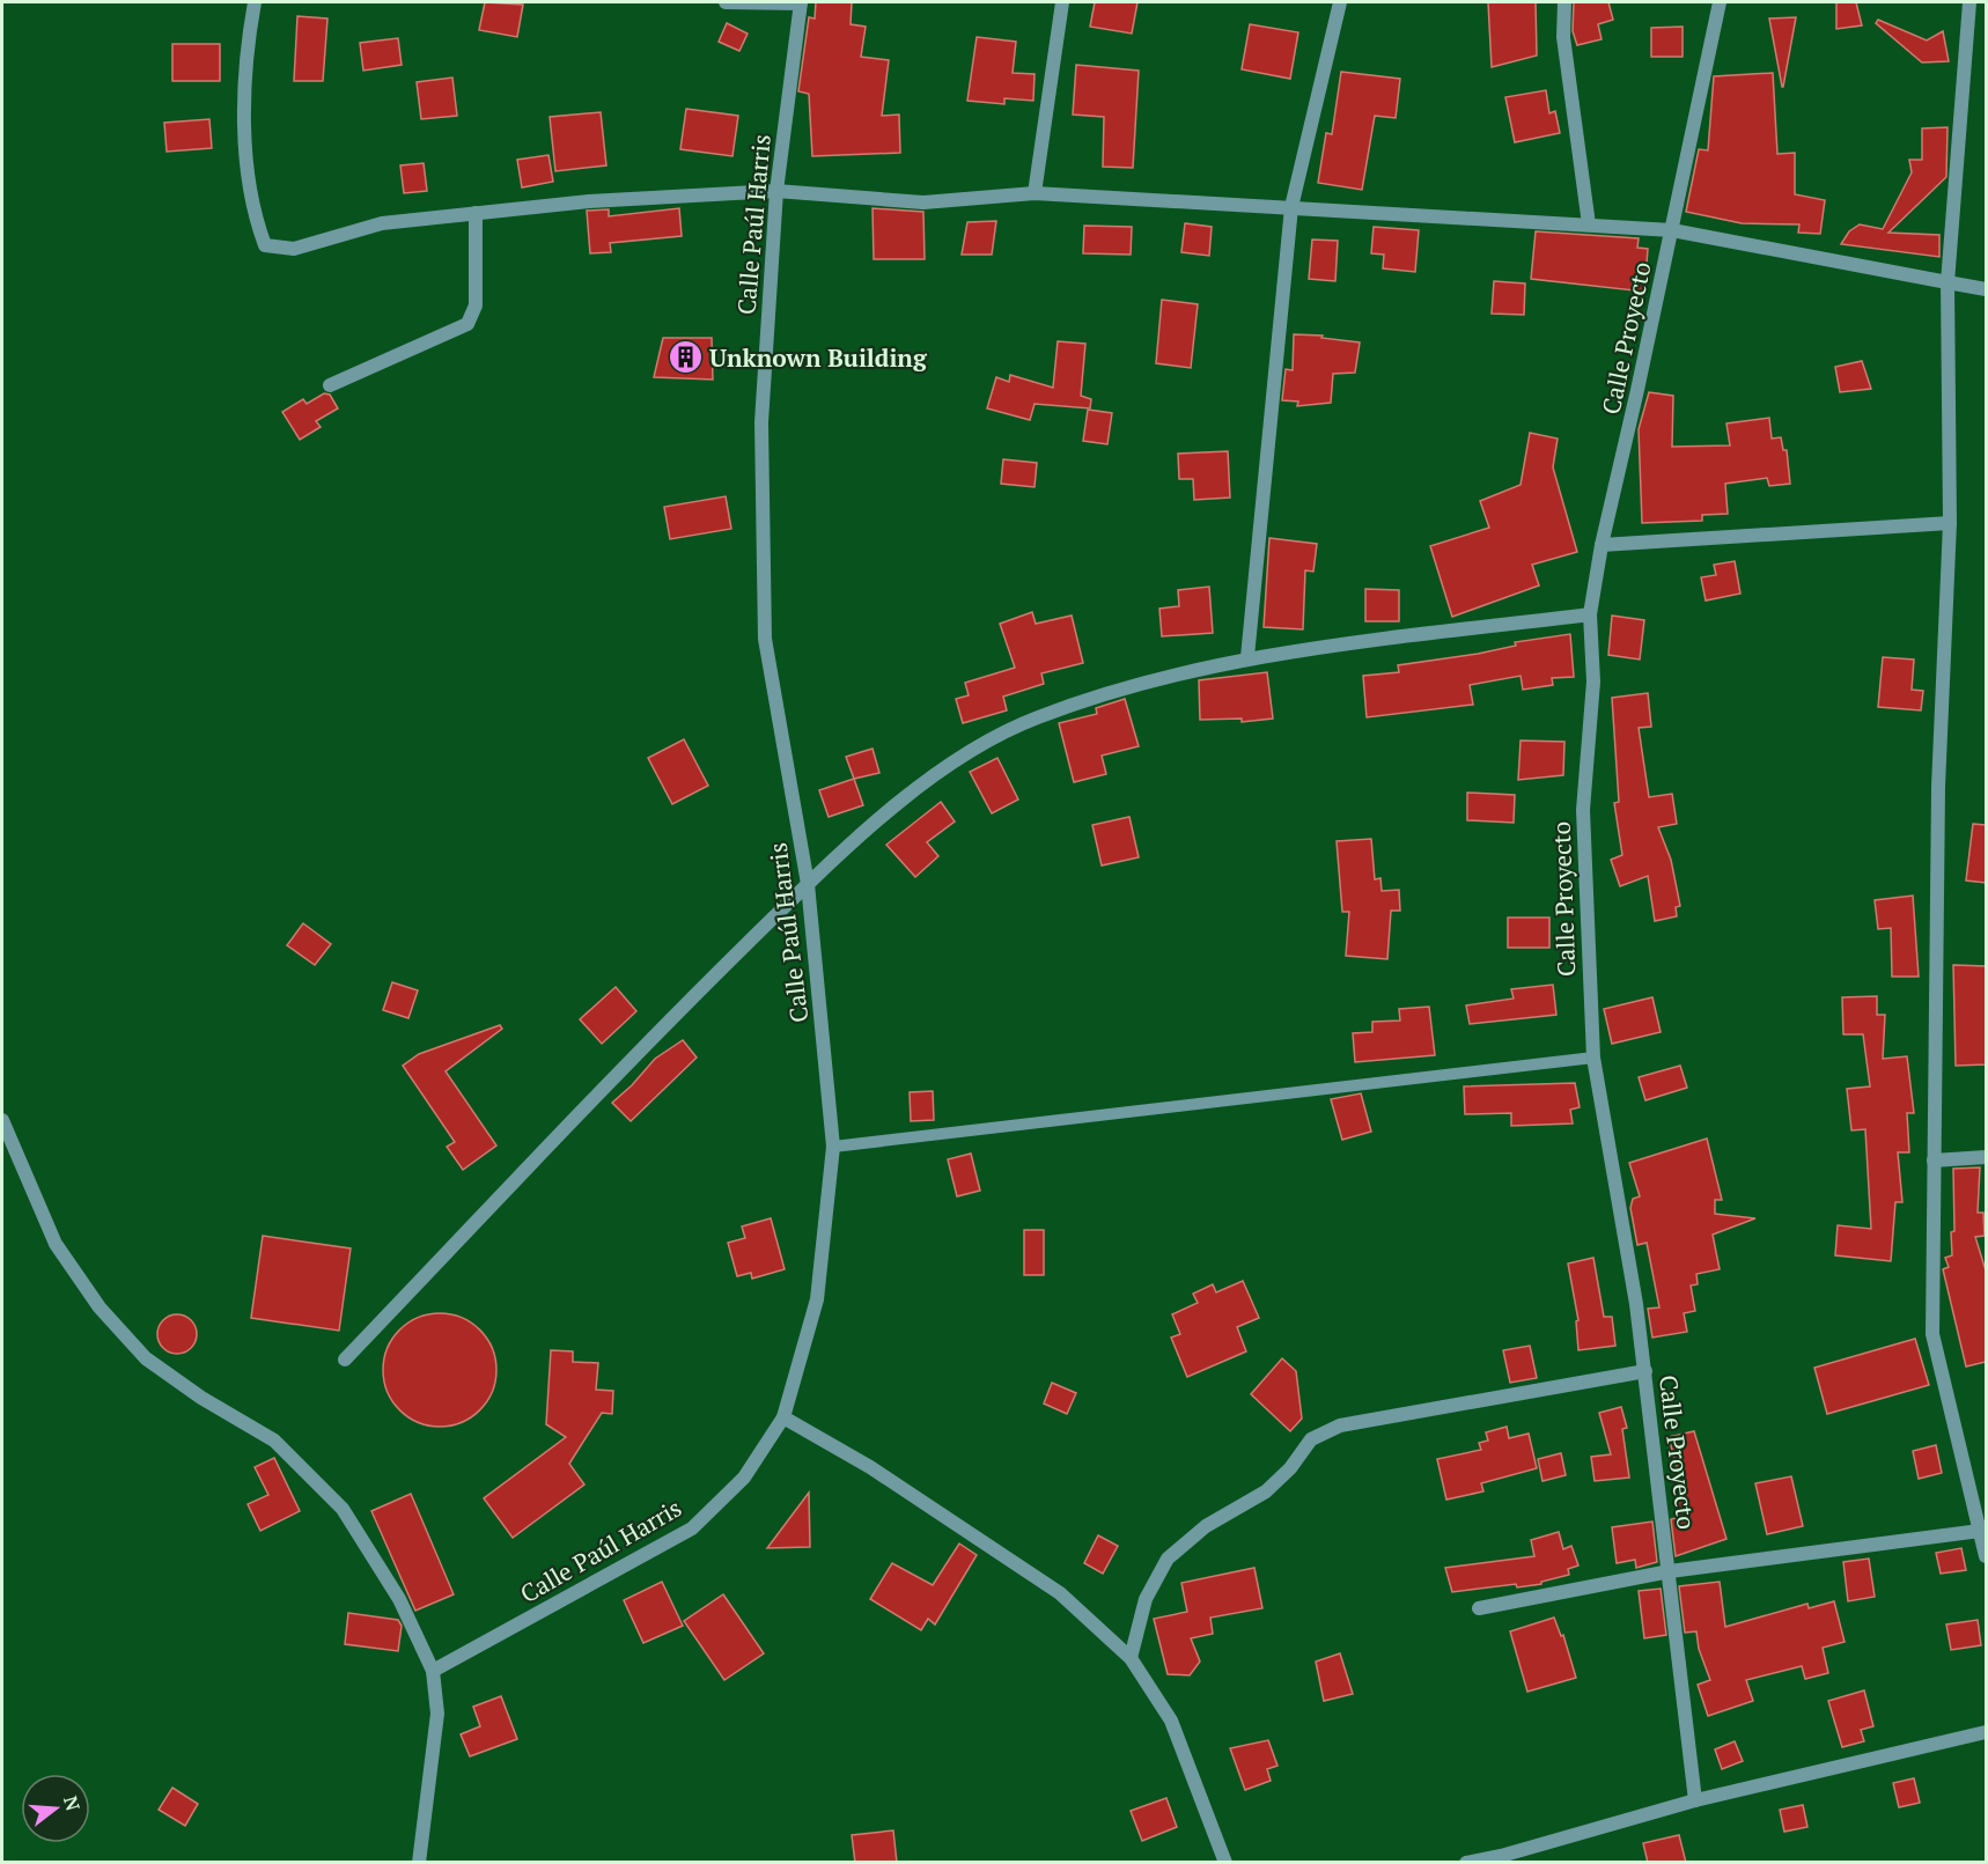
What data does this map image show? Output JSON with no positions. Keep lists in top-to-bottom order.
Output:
{
  "streets": {
    "street": ["Calle Paúl Harris", "Calle Proyecto"]
  },
  "places": {
    "building": ["Unknown Building"]
  },
  "north": "right"
}
